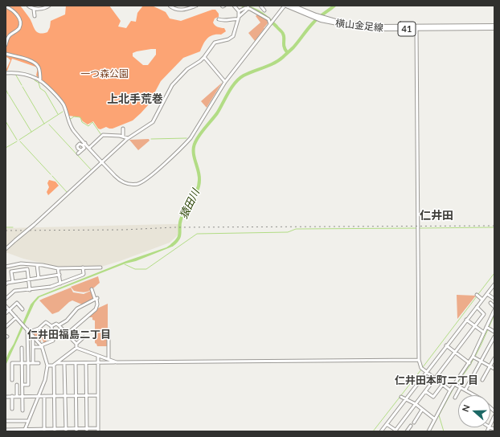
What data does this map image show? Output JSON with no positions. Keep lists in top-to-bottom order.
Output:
{
  "streets": {
    "main road": ["横山金足線", "41"]
  },
  "districts": [
    "上北手荒巻",
    "仁井田",
    "仁井田福島二丁目",
    "仁井田本町二丁目"
  ],
  "water": ["猿田川"],
  "parks": ["一つ森公園"],
  "north": "left"
}
